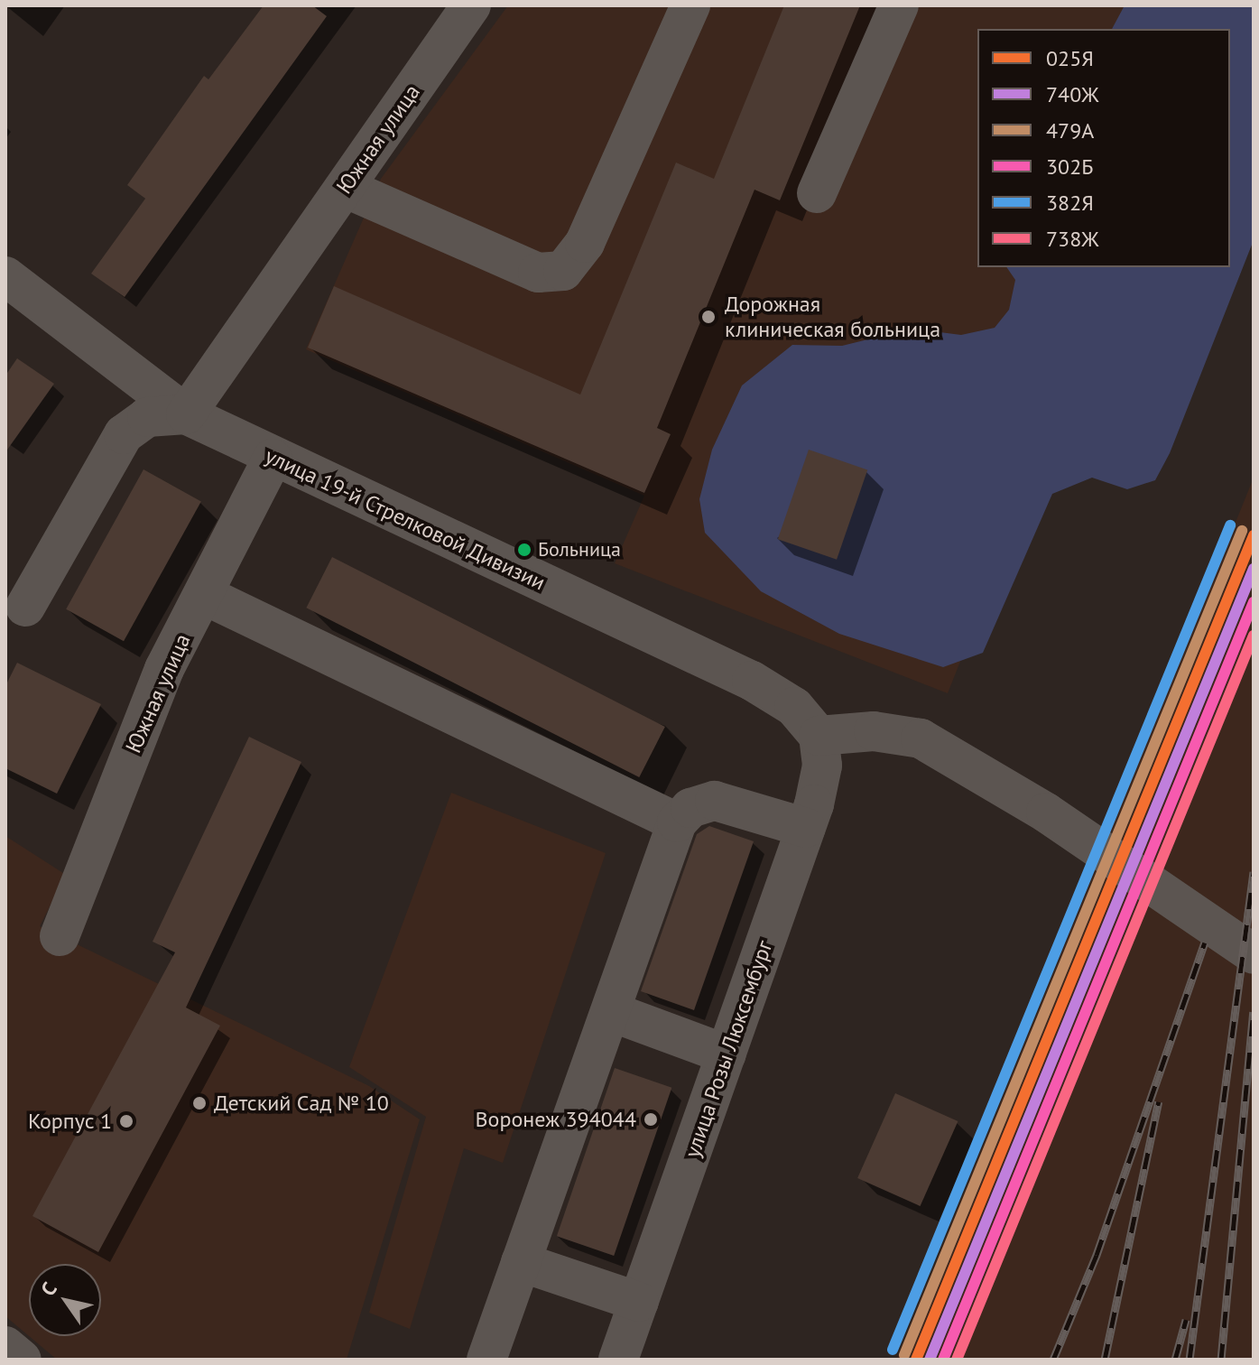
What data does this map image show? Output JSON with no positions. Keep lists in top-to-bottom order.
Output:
{
  "streets": {
    "street": ["Южная улица", "улица 19-й Стрелковой Дивизии", "улица Розы Люксембург"]
  },
  "crossings": [
    ["Южная улица", "улица 19-й Стрелковой Дивизии"],
    ["улица 19-й Стрелковой Дивизии", "улица Розы Люксембург"]
  ],
  "places": [
    "Дорожная клиническая больница",
    "Больница",
    "Детский Сад № 10",
    "Воронеж 394044",
    "Корпус 1"
  ],
  "lines": [
    "transit line 382Я",
    "transit line 479А",
    "transit line 025Я",
    "transit line 740Ж",
    "transit line 302Б",
    "transit line 738Ж"
  ],
  "legend": [
    "025Я",
    "740Ж",
    "479А",
    "302Б",
    "382Я",
    "738Ж"
  ],
  "north": "top left"
}
